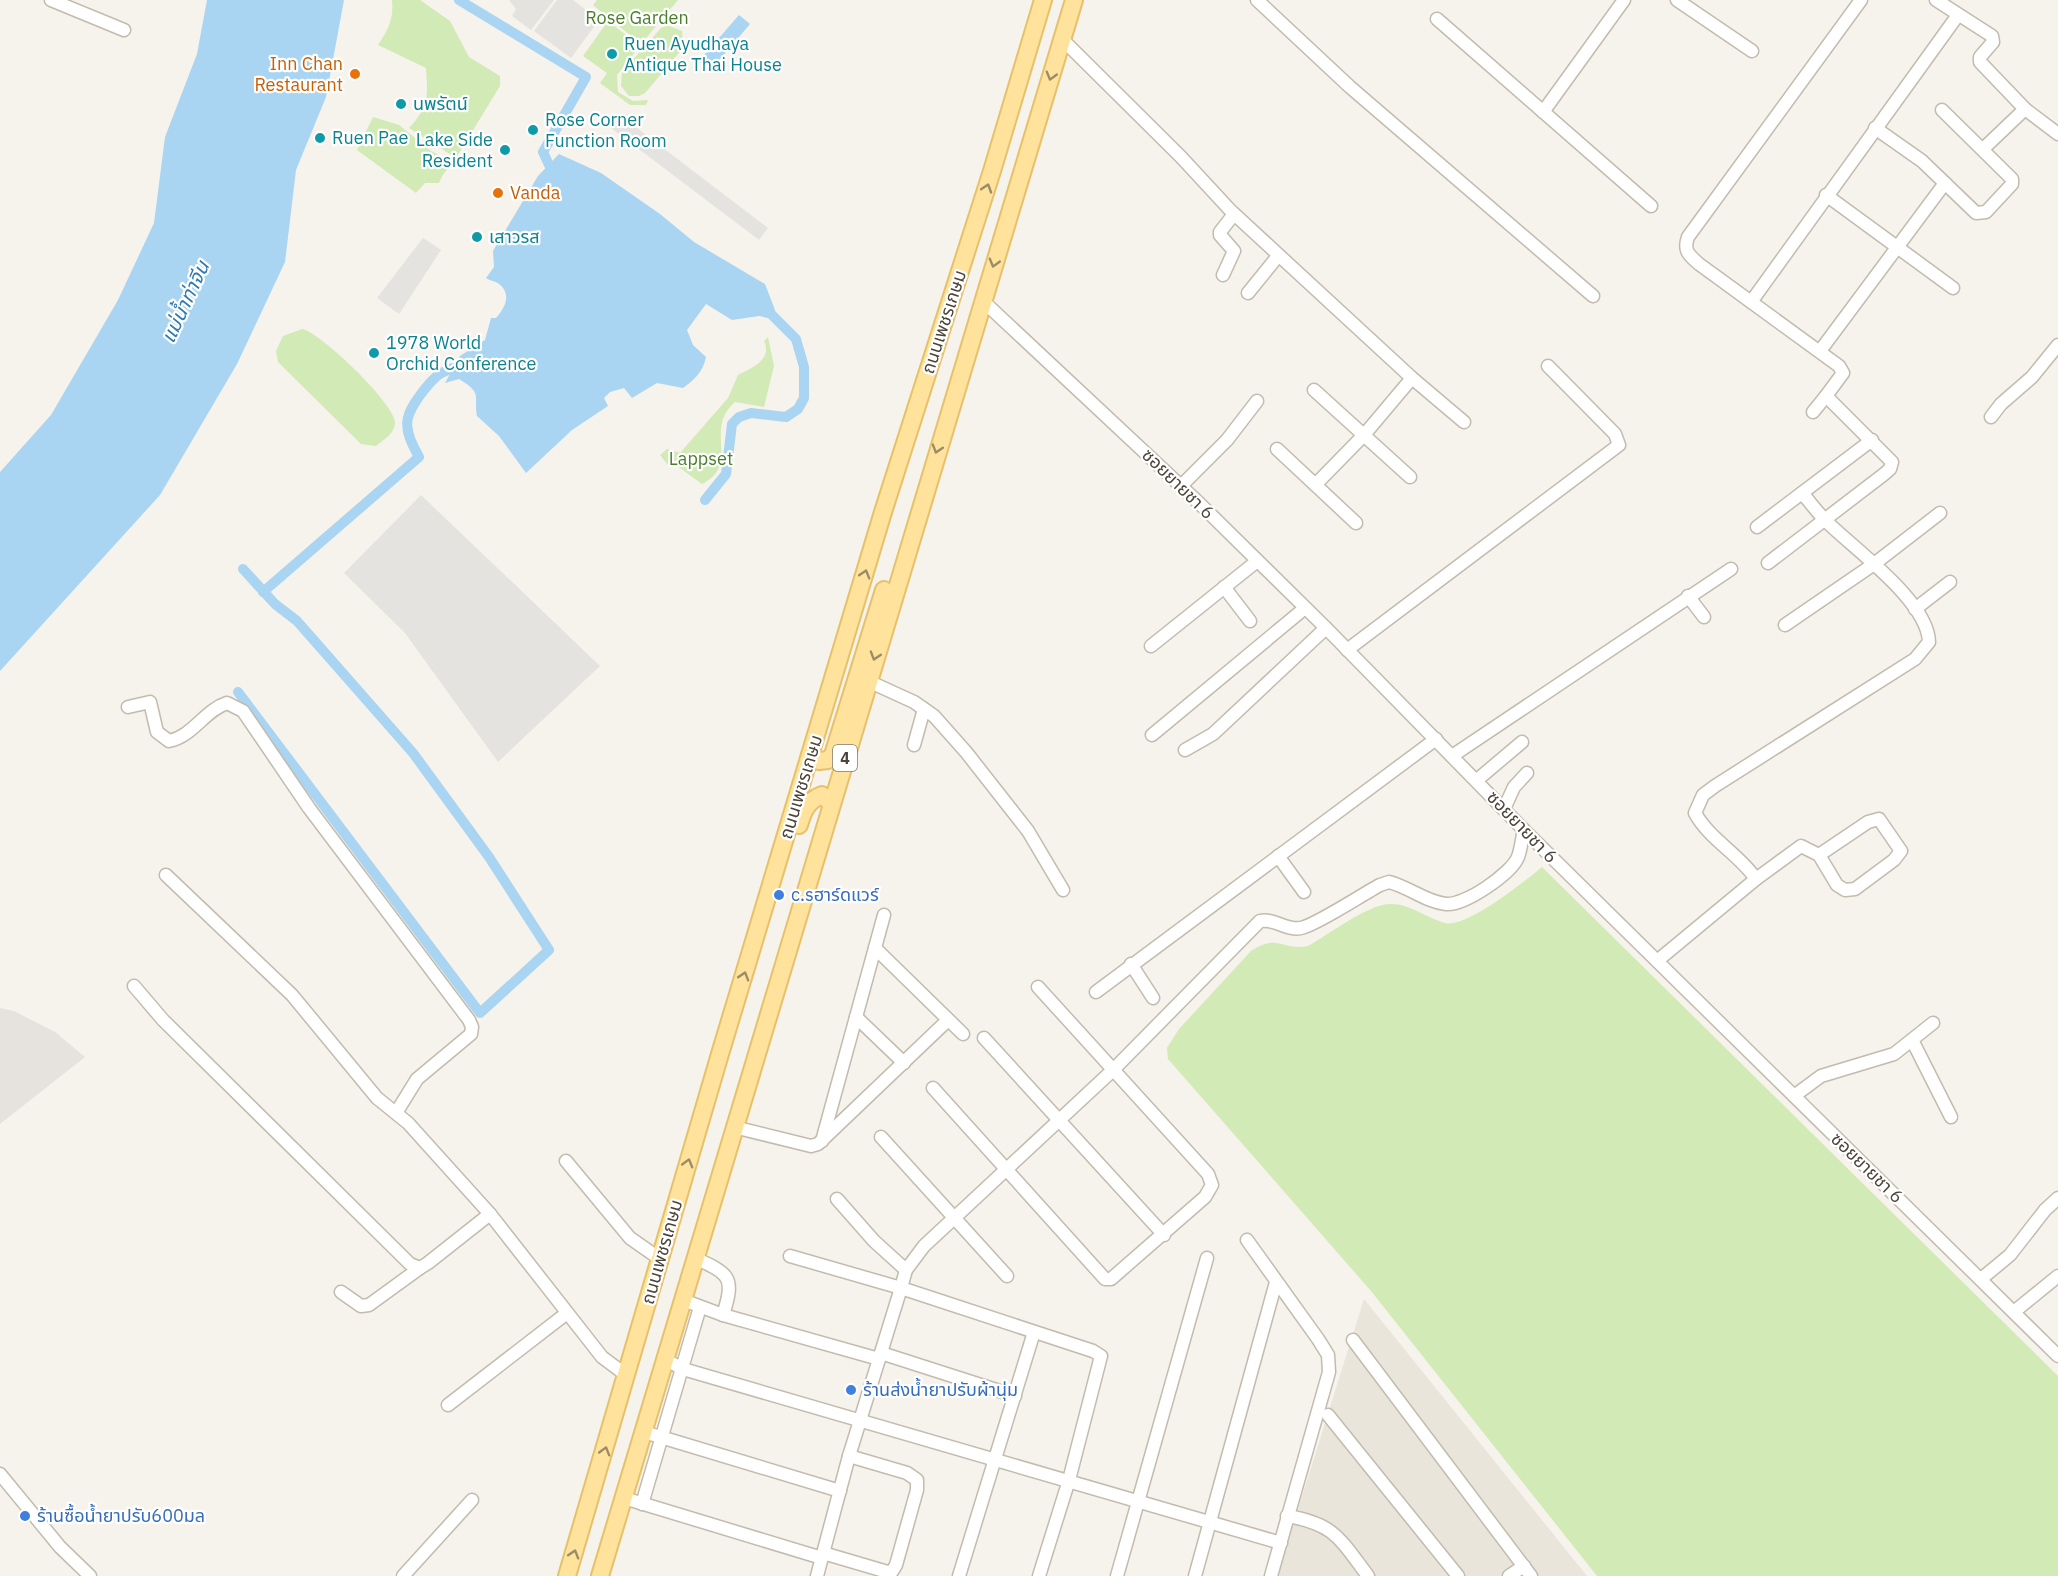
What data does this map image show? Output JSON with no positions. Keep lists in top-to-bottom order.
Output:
{
  "streets": {
    "main road": ["ถนนเพชรเกษม", "4"],
    "street": ["ซอยยายชา 6"]
  },
  "crossings": [
    ["ถนนเพชรเกษม", "ซอยยายชา 6"]
  ],
  "water": ["แม่น้ำท่าจีน"],
  "parks": ["Rose Garden", "Lappset"],
  "places": [
    "Ruen Ayudhaya Antique Thai House",
    "Inn Chan Restaurant",
    "นพรัตน์",
    "Rose Corner Function Room",
    "Ruen Pae",
    "Lake Side Resident",
    "Vanda",
    "เสาวรส",
    "1978 World Orchid Conference",
    "c.sฮาร์ดแวร์",
    "ร้านส่งน้ำยาปรับผ้านุ่ม",
    "ร้านซื้อน้ำยาปรับ600มล"
  ]
}
